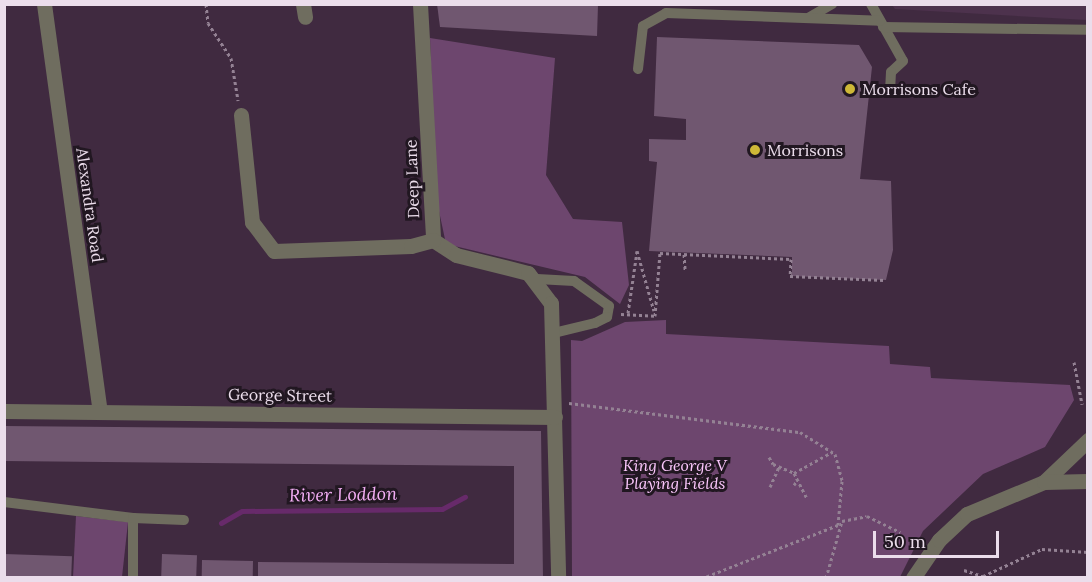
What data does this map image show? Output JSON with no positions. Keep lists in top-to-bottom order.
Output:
{
  "streets": {
    "street": ["Deep Lane", "Alexandra Road", "George Street"]
  },
  "crossings": [
    ["Alexandra Road", "George Street"]
  ],
  "water": ["River Loddon"],
  "parks": ["King George V Playing Fields"],
  "places": ["Morrisons Cafe", "Morrisons"],
  "scale_bar": "50 m"
}
